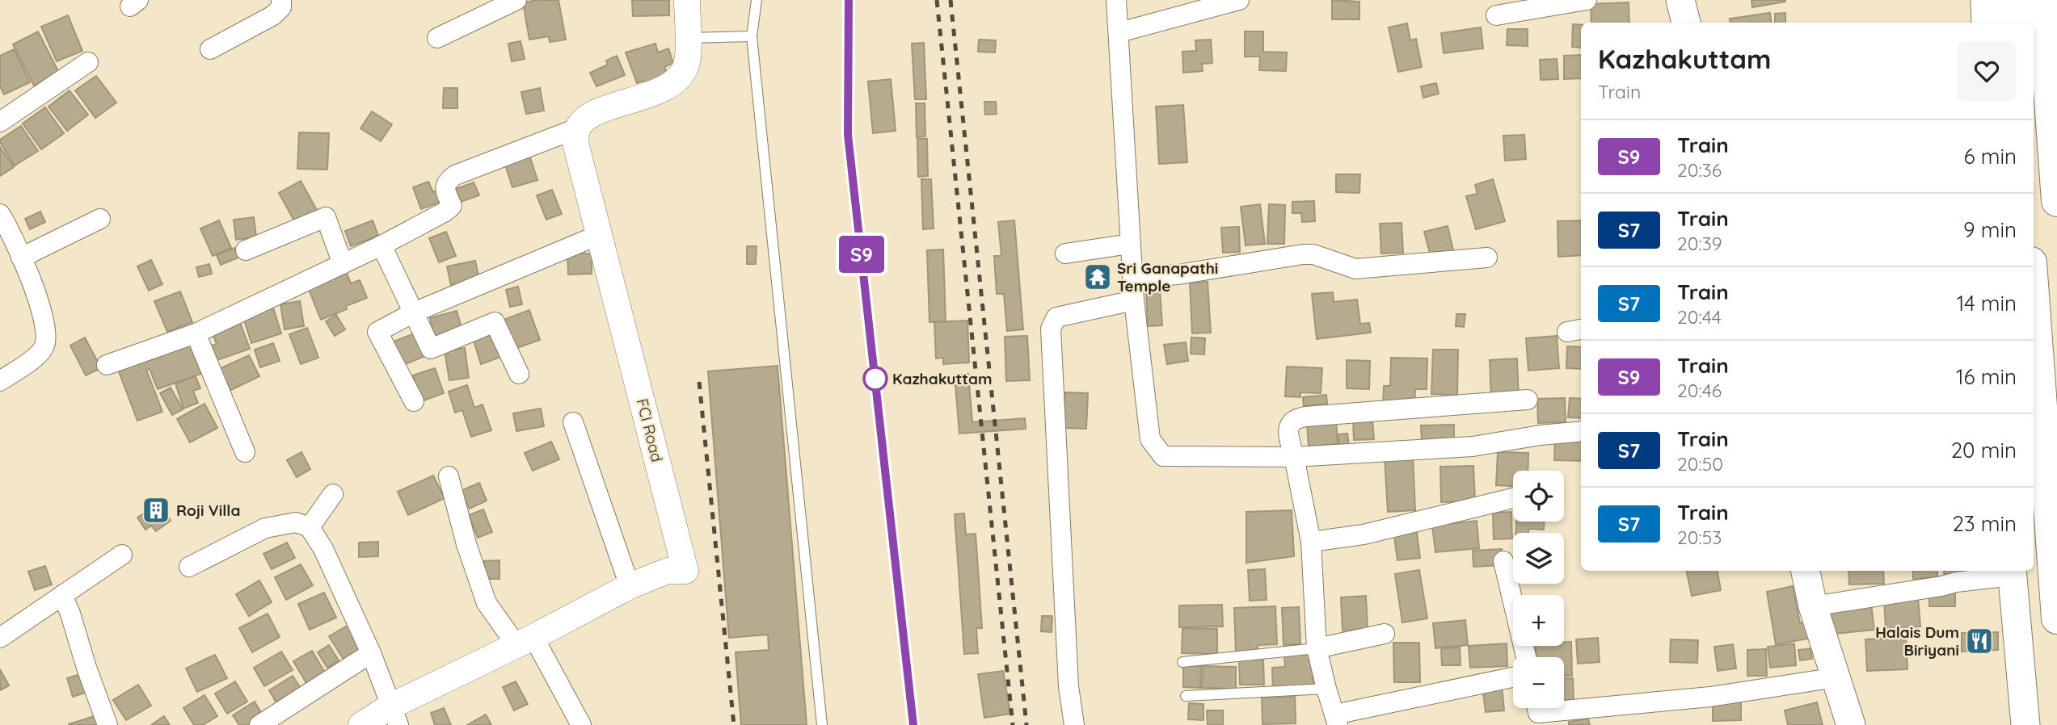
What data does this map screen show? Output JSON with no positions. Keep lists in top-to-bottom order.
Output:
{
  "streets": {
    "street": ["FCI Road"]
  },
  "places": {
    "temple": ["Sri Ganapathi Temple"],
    "other": ["Kazhakuttam"],
    "building": ["Roji Villa"],
    "restaurant": ["Halais Dum Biriyani"]
  },
  "page": {
    "on_map": "S9",
    "heading": ["Kazhakuttam", "Train"],
    "list": [
      {
        "mark": "S9",
        "name": "Train",
        "note": "20:36",
        "value": "6 min"
      },
      {
        "mark": "S7",
        "name": "Train",
        "note": "20:39",
        "value": "9 min"
      },
      {
        "mark": "S7",
        "name": "Train",
        "note": "20:44",
        "value": "14 min"
      },
      {
        "mark": "S9",
        "name": "Train",
        "note": "20:46",
        "value": "16 min"
      },
      {
        "mark": "S7",
        "name": "Train",
        "note": "20:50",
        "value": "20 min"
      },
      {
        "mark": "S7",
        "name": "Train",
        "note": "20:53",
        "value": "23 min"
      }
    ],
    "map_buttons": ["+", "−"]
  }
}
